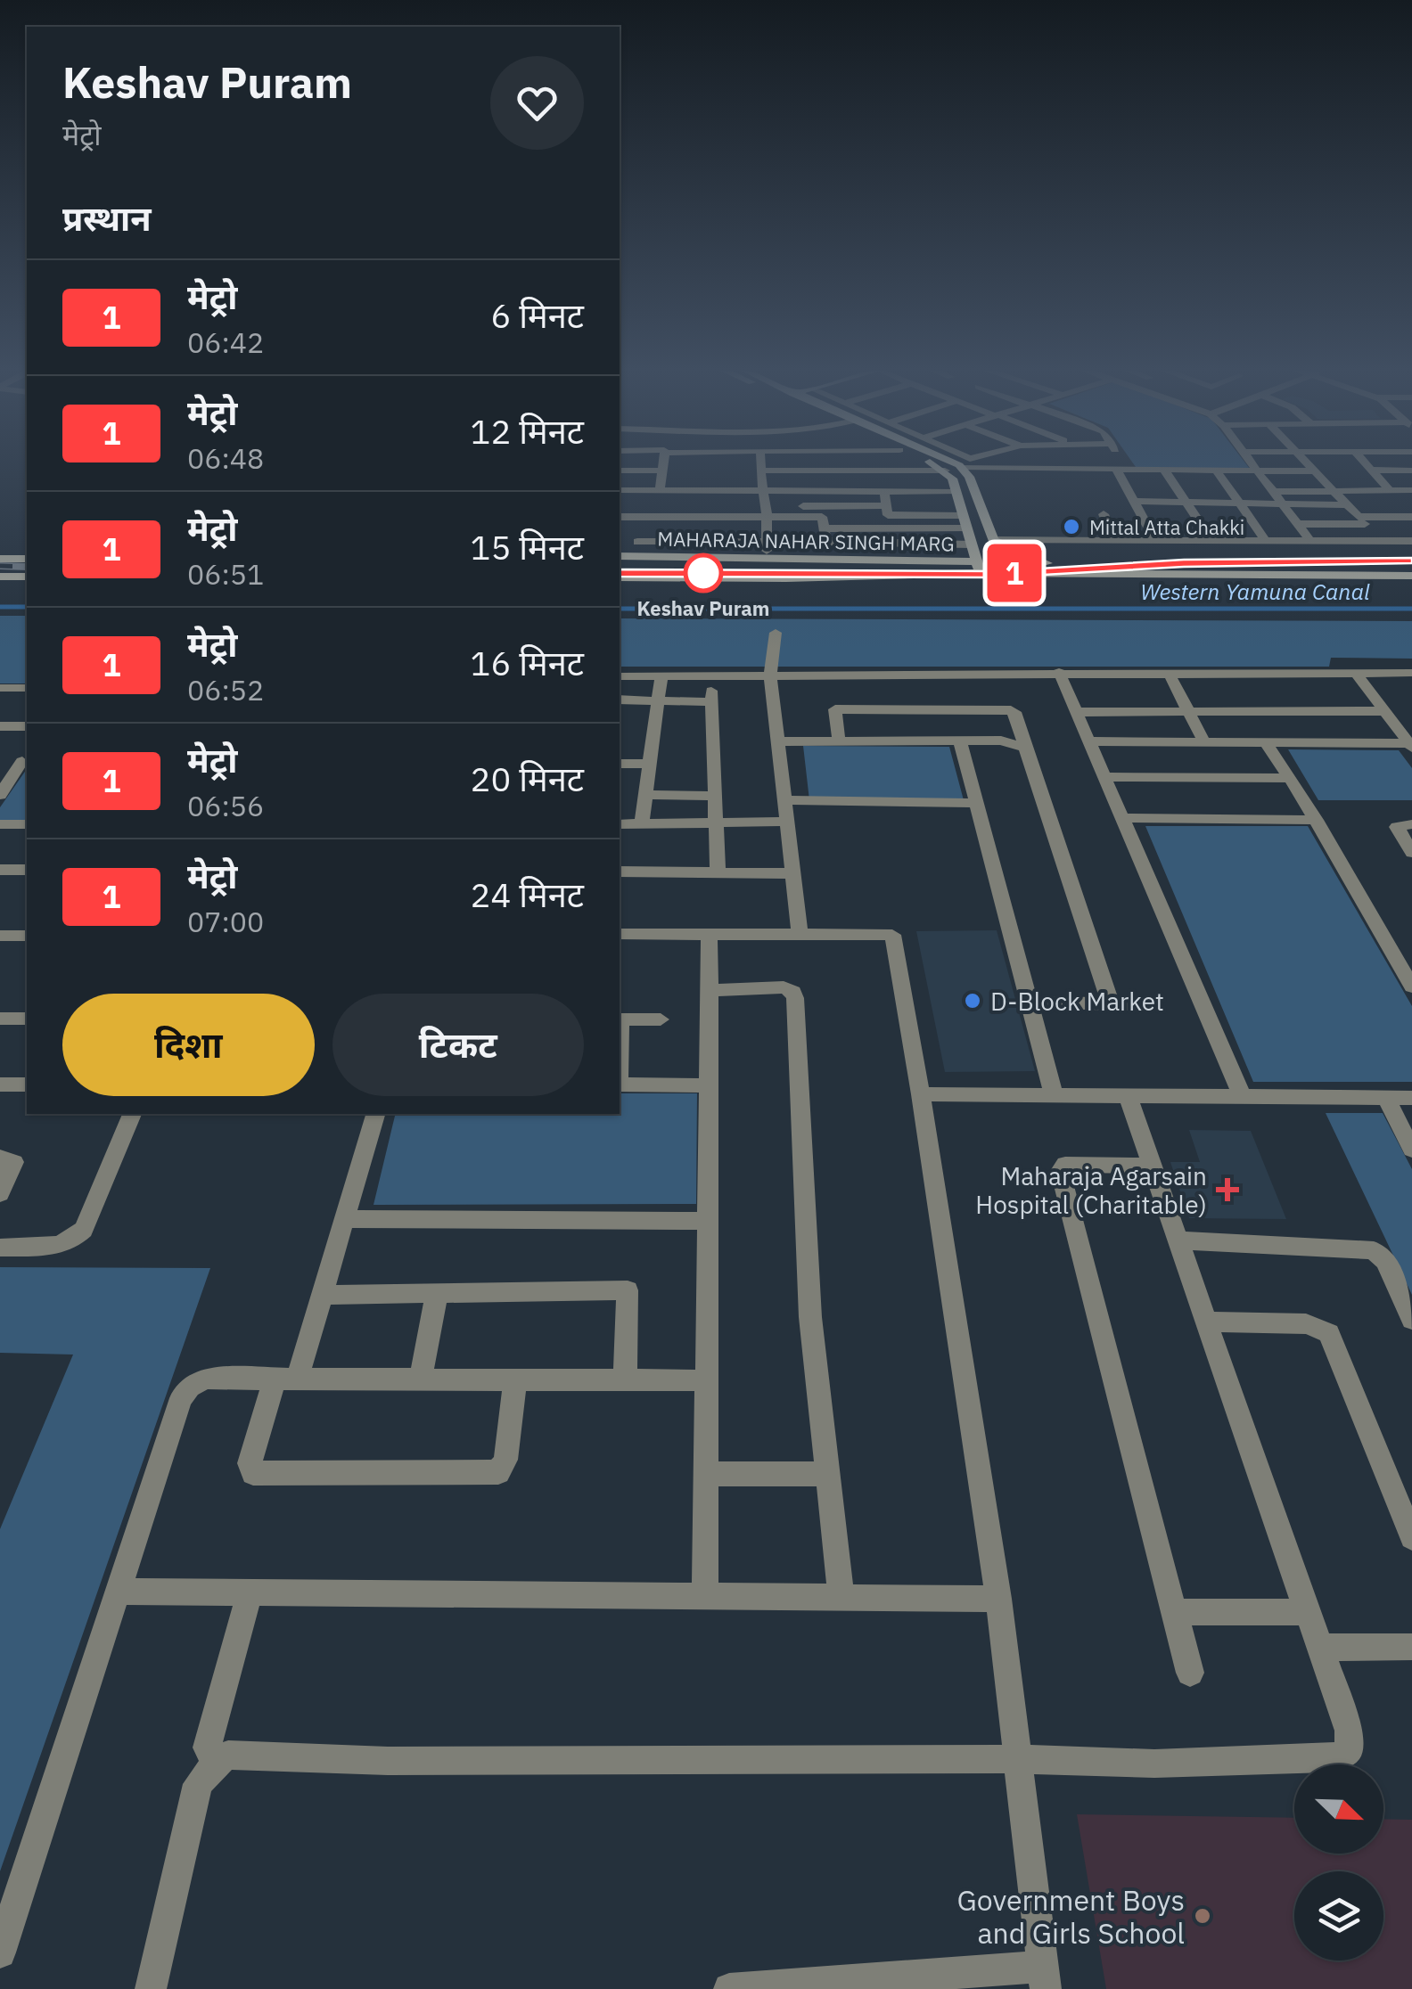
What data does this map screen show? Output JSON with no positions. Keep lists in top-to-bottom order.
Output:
{
  "streets": {
    "main road": ["MAHARAJA NAHAR SINGH MARG"]
  },
  "water": ["Western Yamuna Canal"],
  "places": {
    "other": [
      "Mittal Atta Chakki",
      "Keshav Puram",
      "D-Block Market",
      "Government Boys and Girls School"
    ],
    "health": ["Maharaja Agarsain Hospital (Charitable)"]
  },
  "lines": ["metro line 1"],
  "north": "bottom right",
  "page": {
    "on_map": "1",
    "heading": [
      ["Keshav Puram", "मेट्रो"],
      "प्रस्थान"
    ],
    "list": [
      {
        "mark": "1",
        "name": "मेट्रो",
        "note": "06:42",
        "value": "6 मिनट"
      },
      {
        "mark": "1",
        "name": "मेट्रो",
        "note": "06:48",
        "value": "12 मिनट"
      },
      {
        "mark": "1",
        "name": "मेट्रो",
        "note": "06:51",
        "value": "15 मिनट"
      },
      {
        "mark": "1",
        "name": "मेट्रो",
        "note": "06:52",
        "value": "16 मिनट"
      },
      {
        "mark": "1",
        "name": "मेट्रो",
        "note": "06:56",
        "value": "20 मिनट"
      },
      {
        "mark": "1",
        "name": "मेट्रो",
        "note": "07:00",
        "value": "24 मिनट"
      }
    ],
    "buttons": ["दिशा", "टिकट"]
  }
}
